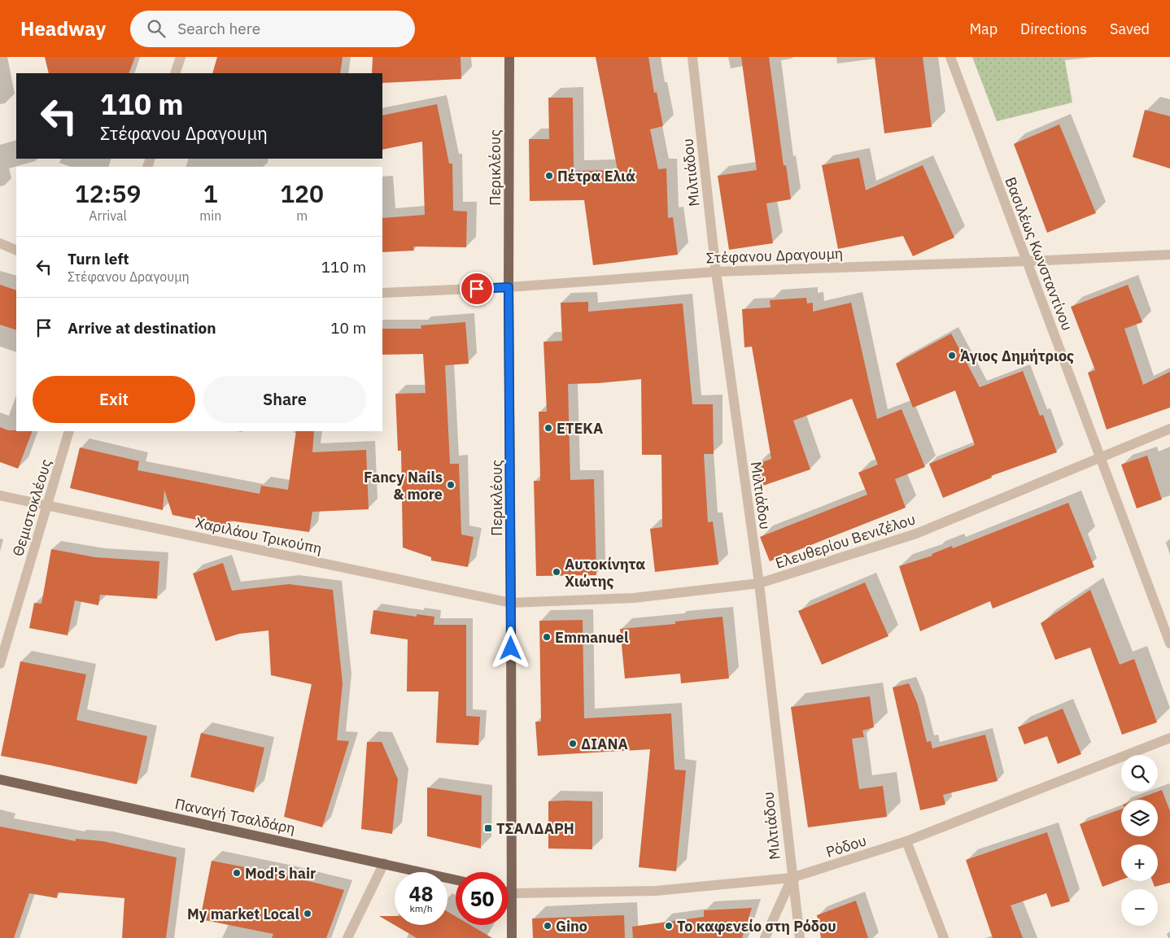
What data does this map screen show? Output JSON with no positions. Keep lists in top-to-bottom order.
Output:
{
  "streets": {
    "main road": ["Περικλέους", "Παναγή Τσαλδάρη"],
    "street": [
      "Μιλτιάδου",
      "Βασιλέως Κωνσταντίνου",
      "Στέφανου Δραγουμη",
      "Θεμιστοκλέους",
      "Χαριλάου Τρικούπη",
      "Ελευθερίου Βενιζέλου",
      "Ρόδου"
    ]
  },
  "crossings": [
    ["Περικλέους", "Στέφανου Δραγουμη"],
    ["Περικλέους", "Χαριλάου Τρικούπη"],
    ["Περικλέους", "Ελευθερίου Βενιζέλου"],
    ["Περικλέους", "Ρόδου"],
    ["Μιλτιάδου", "Στέφανου Δραγουμη"],
    ["Μιλτιάδου", "Ελευθερίου Βενιζέλου"],
    ["Μιλτιάδου", "Ρόδου"],
    ["Βασιλέως Κωνσταντίνου", "Στέφανου Δραγουμη"],
    ["Βασιλέως Κωνσταντίνου", "Ελευθερίου Βενιζέλου"],
    ["Θεμιστοκλέους", "Χαριλάου Τρικούπη"],
    ["Χαριλάου Τρικούπη", "Ελευθερίου Βενιζέλου"]
  ],
  "places": {
    "other": [
      "Πέτρα Ελιά",
      "Άγιος Δημήτριος",
      "ΕΤΕΚΑ",
      "Fancy Nails & more",
      "Αυτοκίνητα Χιώτης",
      "Emmanuel",
      "ΔΙΑΝΑ",
      "Mod's hair",
      "My market Local",
      "Gino",
      "Το καφενείο στη Ρόδου"
    ],
    "transit": ["ΤΣΑΛΔΑΡΗ"]
  },
  "page": {
    "header": "Headway",
    "search": "Search here",
    "nav": ["Map", "Directions", "Saved"],
    "turn": ["110 m", "Στέφανου Δραγουμη"],
    "eta": [
      "12:59",
      "Arrival",
      "1",
      "min",
      "120",
      "m"
    ],
    "list": [
      {
        "name": "Turn left",
        "note": "Στέφανου Δραγουμη",
        "value": "110 m"
      },
      {
        "name": "Arrive at destination",
        "value": "10 m"
      }
    ],
    "buttons": ["Exit", "Share"],
    "map_buttons": ["+", "−"],
    "speed": "48 km/h",
    "limit": "50"
  }
}
